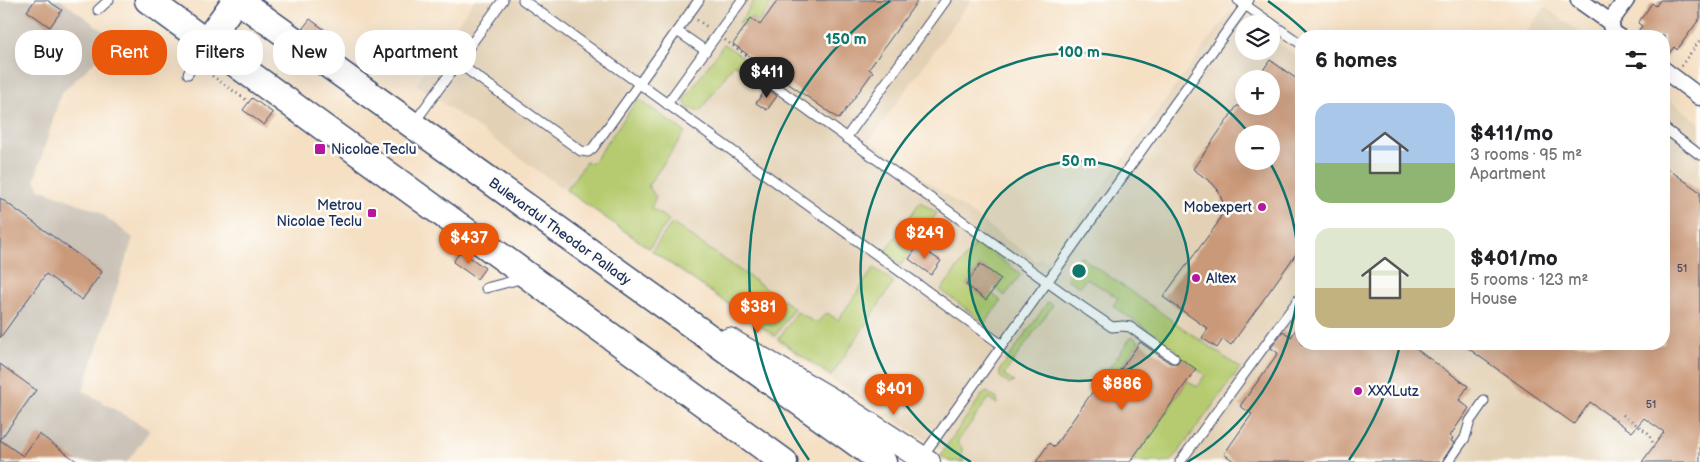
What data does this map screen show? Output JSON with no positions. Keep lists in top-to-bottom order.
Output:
{
  "streets": {
    "main road": ["Bulevardul Theodor Pallady"]
  },
  "places": {
    "transit": ["Nicolae Teclu", "Metrou Nicolae Teclu"],
    "other": ["Mobexpert", "Altex", "XXXLutz"]
  },
  "house_numbers": ["51", "51"],
  "page": {
    "map_buttons": ["+", "−"],
    "chip": [
      "Buy",
      "Rent",
      "Filters",
      "New",
      "Apartment"
    ],
    "heading": "6 homes",
    "price": [
      "$411",
      "$249",
      "$437",
      "$381",
      "$886",
      "$401"
    ],
    "list": [
      {
        "name": "$411/mo",
        "note": "3 rooms · 95 m² · Apartment"
      },
      {
        "name": "$401/mo",
        "note": "5 rooms · 123 m² · House"
      }
    ]
  },
  "rings": ["150 m", "100 m", "50 m"]
}
